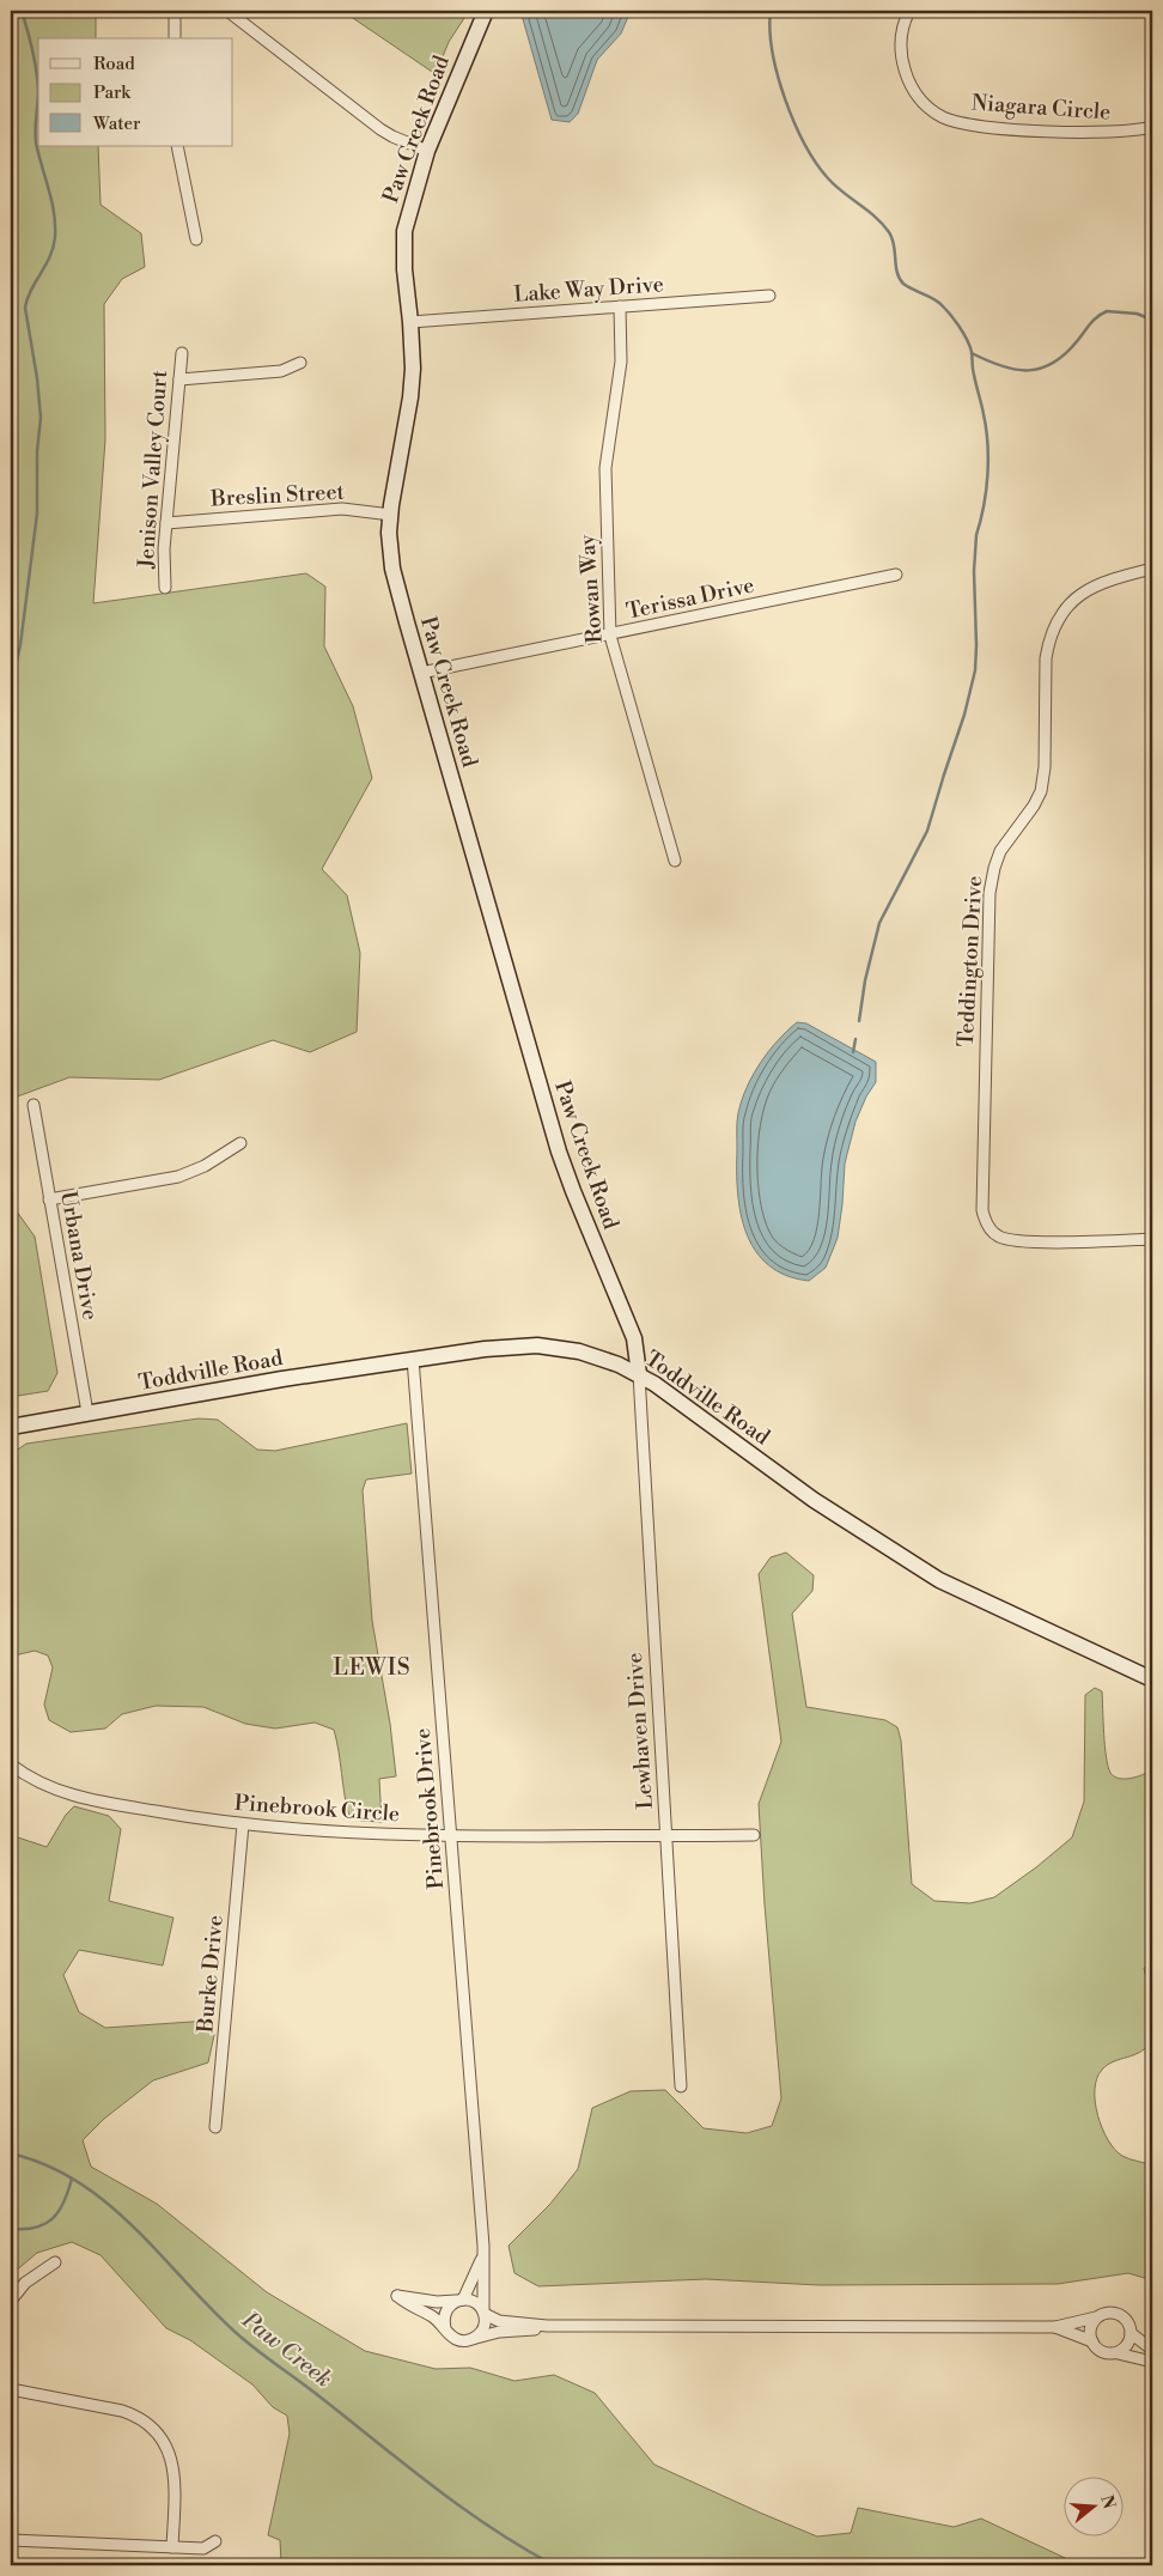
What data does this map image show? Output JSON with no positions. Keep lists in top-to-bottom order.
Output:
{
  "streets": {
    "street": [
      "Niagara Circle",
      "Paw Creek Road",
      "Lake Way Drive",
      "Jenison Valley Court",
      "Breslin Street",
      "Rowan Way",
      "Terissa Drive",
      "Teddington Drive",
      "Urbana Drive",
      "Toddville Road",
      "Lewhaven Drive",
      "Pinebrook Circle",
      "Pinebrook Drive",
      "Burke Drive"
    ]
  },
  "crossings": [
    ["Paw Creek Road", "Lake Way Drive"],
    ["Paw Creek Road", "Breslin Street"],
    ["Paw Creek Road", "Terissa Drive"],
    ["Paw Creek Road", "Toddville Road"],
    ["Paw Creek Road", "Lewhaven Drive"],
    ["Lake Way Drive", "Rowan Way"],
    ["Jenison Valley Court", "Breslin Street"],
    ["Rowan Way", "Terissa Drive"],
    ["Urbana Drive", "Toddville Road"],
    ["Toddville Road", "Lewhaven Drive"],
    ["Toddville Road", "Pinebrook Drive"],
    ["Lewhaven Drive", "Pinebrook Circle"],
    ["Pinebrook Circle", "Pinebrook Drive"],
    ["Pinebrook Circle", "Burke Drive"]
  ],
  "districts": ["LEWIS"],
  "water": ["Paw Creek"],
  "legend": ["Road", "Park", "Water"],
  "north": "right"
}
